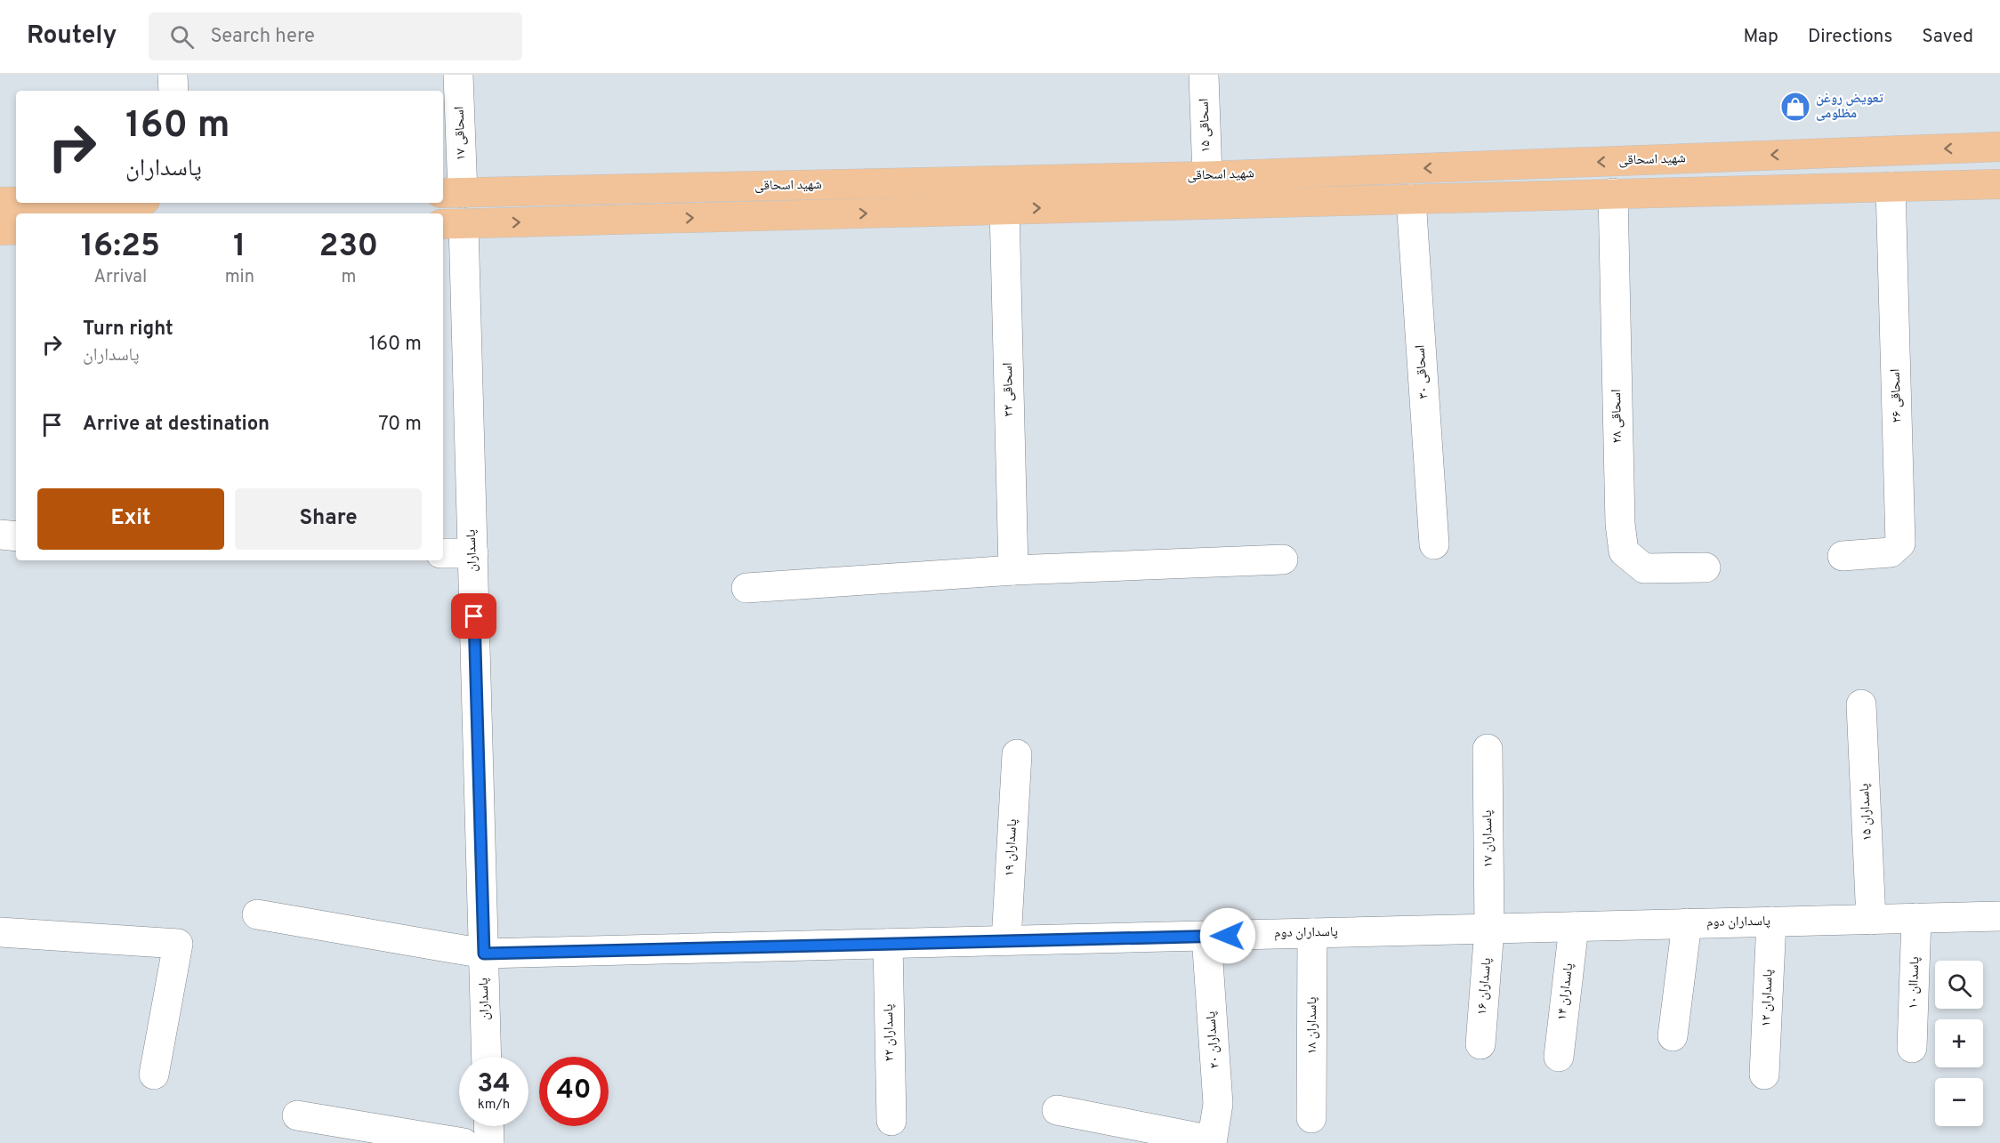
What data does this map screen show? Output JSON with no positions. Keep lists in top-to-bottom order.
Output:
{
  "streets": {
    "main road": ["شهید اسحاقی"],
    "street": [
      "اسحاقی ۱۵",
      "اسحاقی ۱۷",
      "اسحاقی ۳۰",
      "اسحاقی ۳۲",
      "اسحاقی ۲۶",
      "اسحاقی ۲۸",
      "پاسداران",
      "پاسداران ۱۵",
      "پاسداران ۱۷",
      "پاسداران ۱۹",
      "پاسداران دوم",
      "پاسداان ۱۰",
      "پاسداران ۱۶",
      "پاسداران ۱۴",
      "پاسداران ۱۲",
      "پاسداران ۱۸",
      "پاسداران ۲۲",
      "پاسداران ۲۰"
    ]
  },
  "crossings": [
    ["اسحاقی ۱۵", "شهید اسحاقی"],
    ["اسحاقی ۱۷", "شهید اسحاقی"],
    ["پاسداران", "پاسداران دوم"],
    ["پاسداران ۱۵", "پاسداران دوم"],
    ["پاسداران ۱۷", "پاسداران دوم"],
    ["پاسداران ۱۷", "پاسداران ۱۶"],
    ["پاسداران ۱۹", "پاسداران دوم"],
    ["پاسداران دوم", "پاسداان ۱۰"],
    ["پاسداران دوم", "پاسداران ۱۶"],
    ["پاسداران دوم", "پاسداران ۱۴"],
    ["پاسداران دوم", "پاسداران ۱۲"],
    ["پاسداران دوم", "پاسداران ۱۸"],
    ["پاسداران دوم", "پاسداران ۲۲"],
    ["پاسداران دوم", "پاسداران ۲۰"]
  ],
  "places": {
    "shop": ["تعویض روغن مظلومی"]
  },
  "page": {
    "header": "Routely",
    "search": "Search here",
    "nav": ["Map", "Directions", "Saved"],
    "turn": ["160 m", "پاسداران"],
    "eta": [
      "16:25",
      "Arrival",
      "1",
      "min",
      "230",
      "m"
    ],
    "list": [
      {
        "name": "Turn right",
        "note": "پاسداران",
        "value": "160 m"
      },
      {
        "name": "Arrive at destination",
        "value": "70 m"
      }
    ],
    "buttons": ["Exit", "Share"],
    "map_buttons": ["+", "−"],
    "speed": "34 km/h",
    "limit": "40"
  }
}
